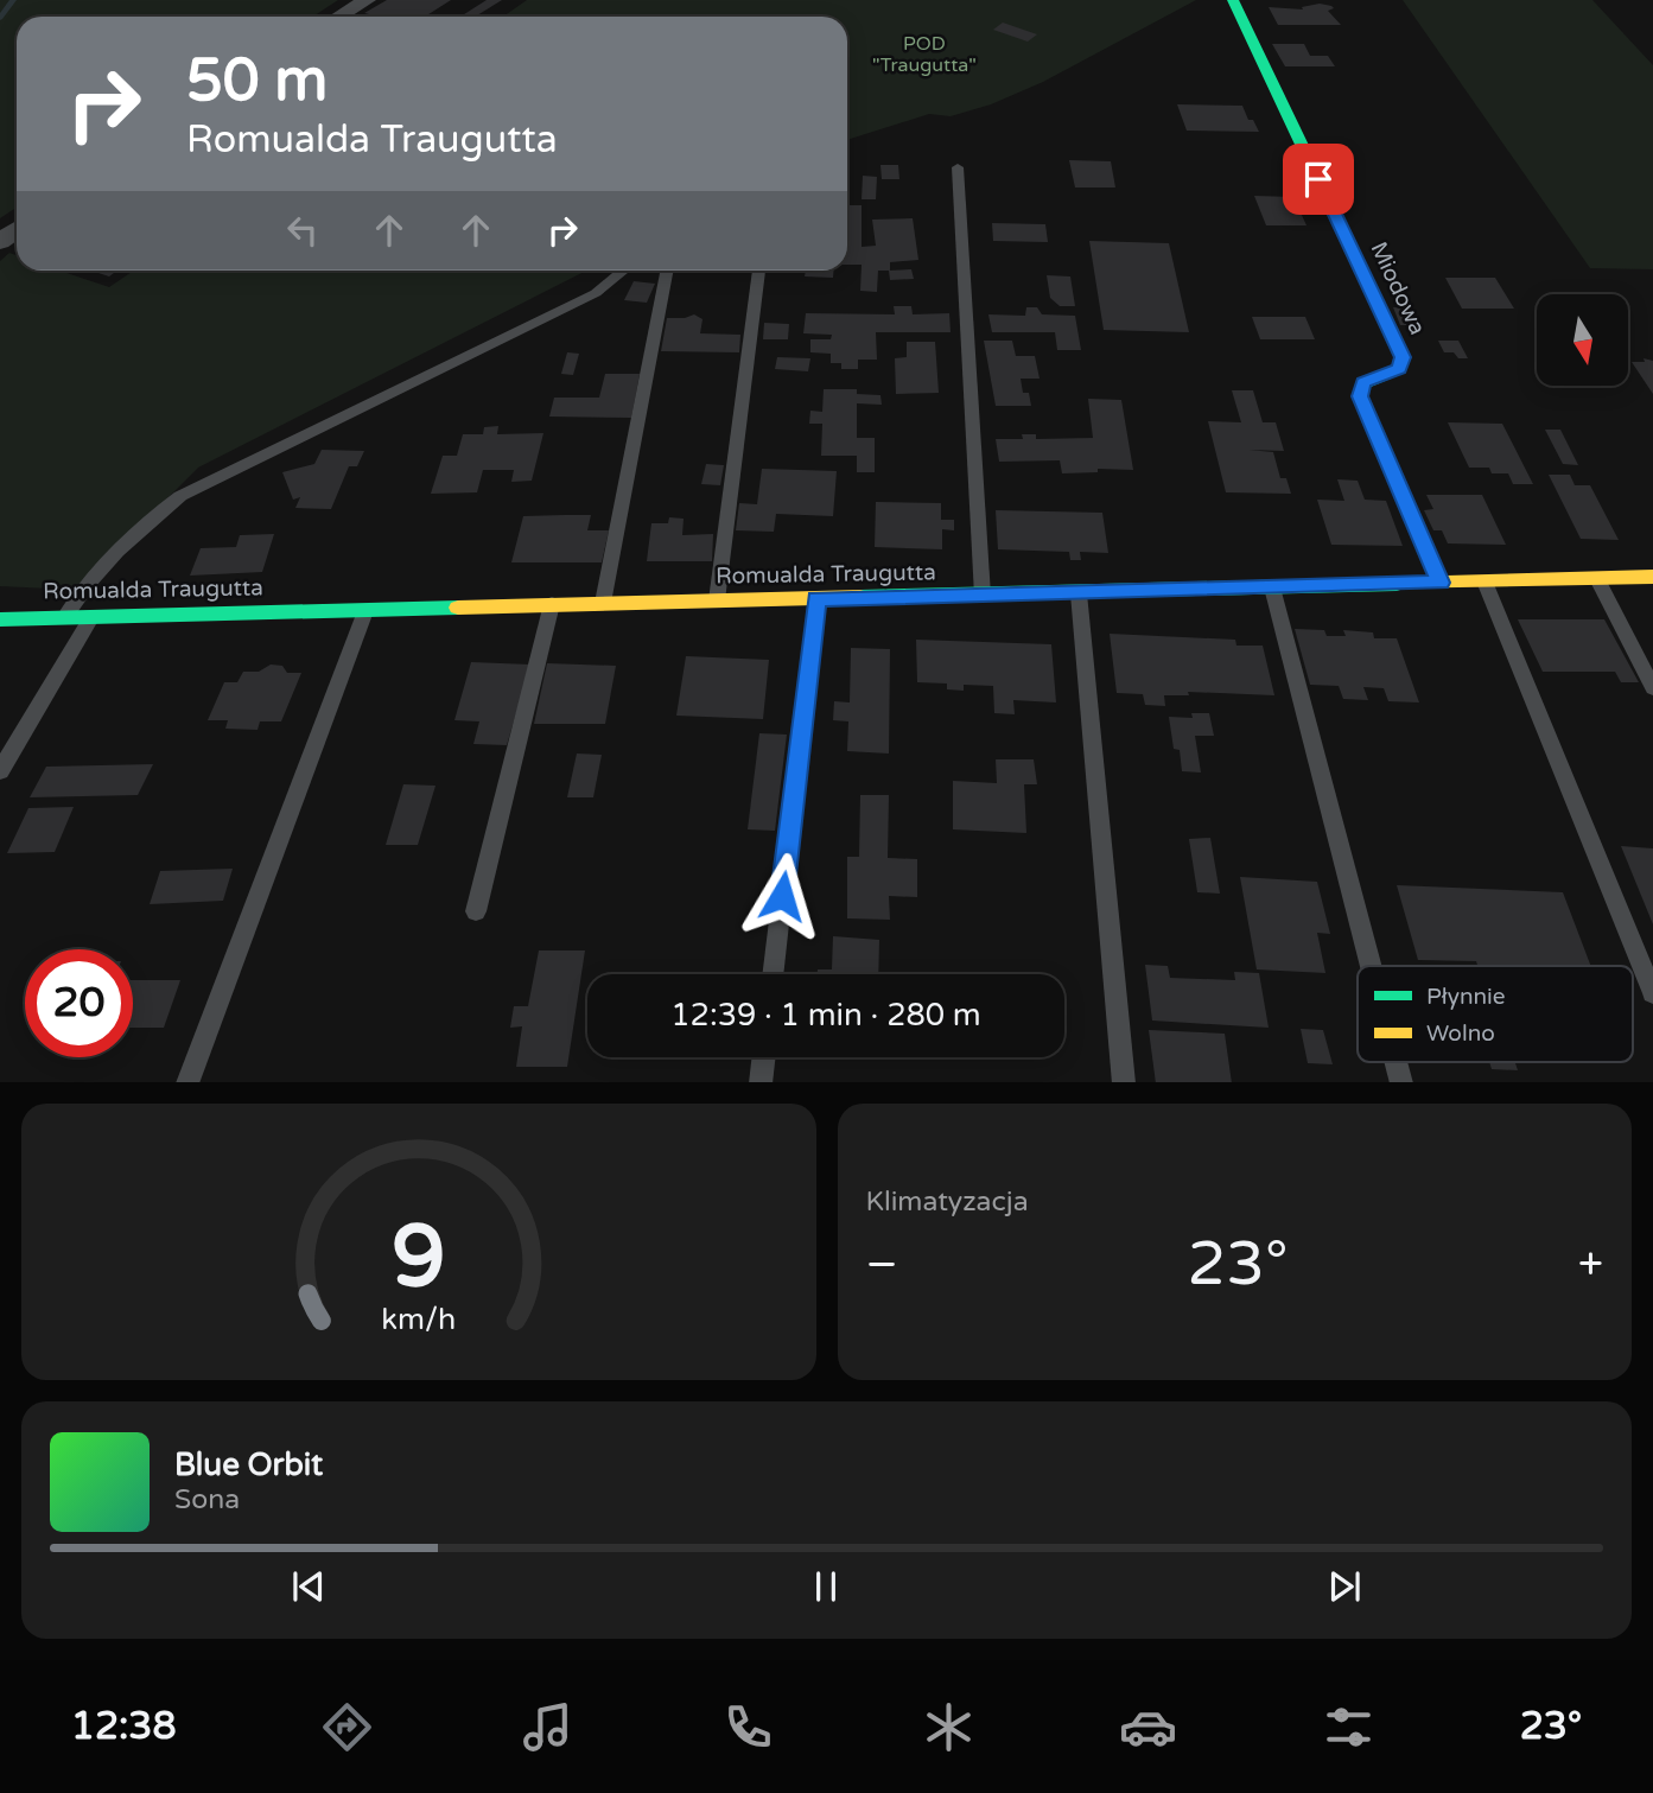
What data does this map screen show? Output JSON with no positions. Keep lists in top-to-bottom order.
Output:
{
  "streets": {
    "street": ["Miodowa", "Romualda Traugutta"]
  },
  "crossings": [
    ["Miodowa", "Romualda Traugutta"]
  ],
  "parks": ["POD \"Traugutta\""],
  "legend": ["Płynnie", "Wolno"],
  "north": "bottom",
  "page": {
    "turn": ["50 m", "Romualda Traugutta"],
    "limit": "20",
    "trip": "12:39 · 1 min · 280 m",
    "tile": "Klimatyzacja",
    "heat": ["−", "23°", "+"],
    "song": ["Blue Orbit", "Sona"],
    "tabs": ["12:38", "23°"],
    "gauge": ["9", "km/h"]
  }
}
